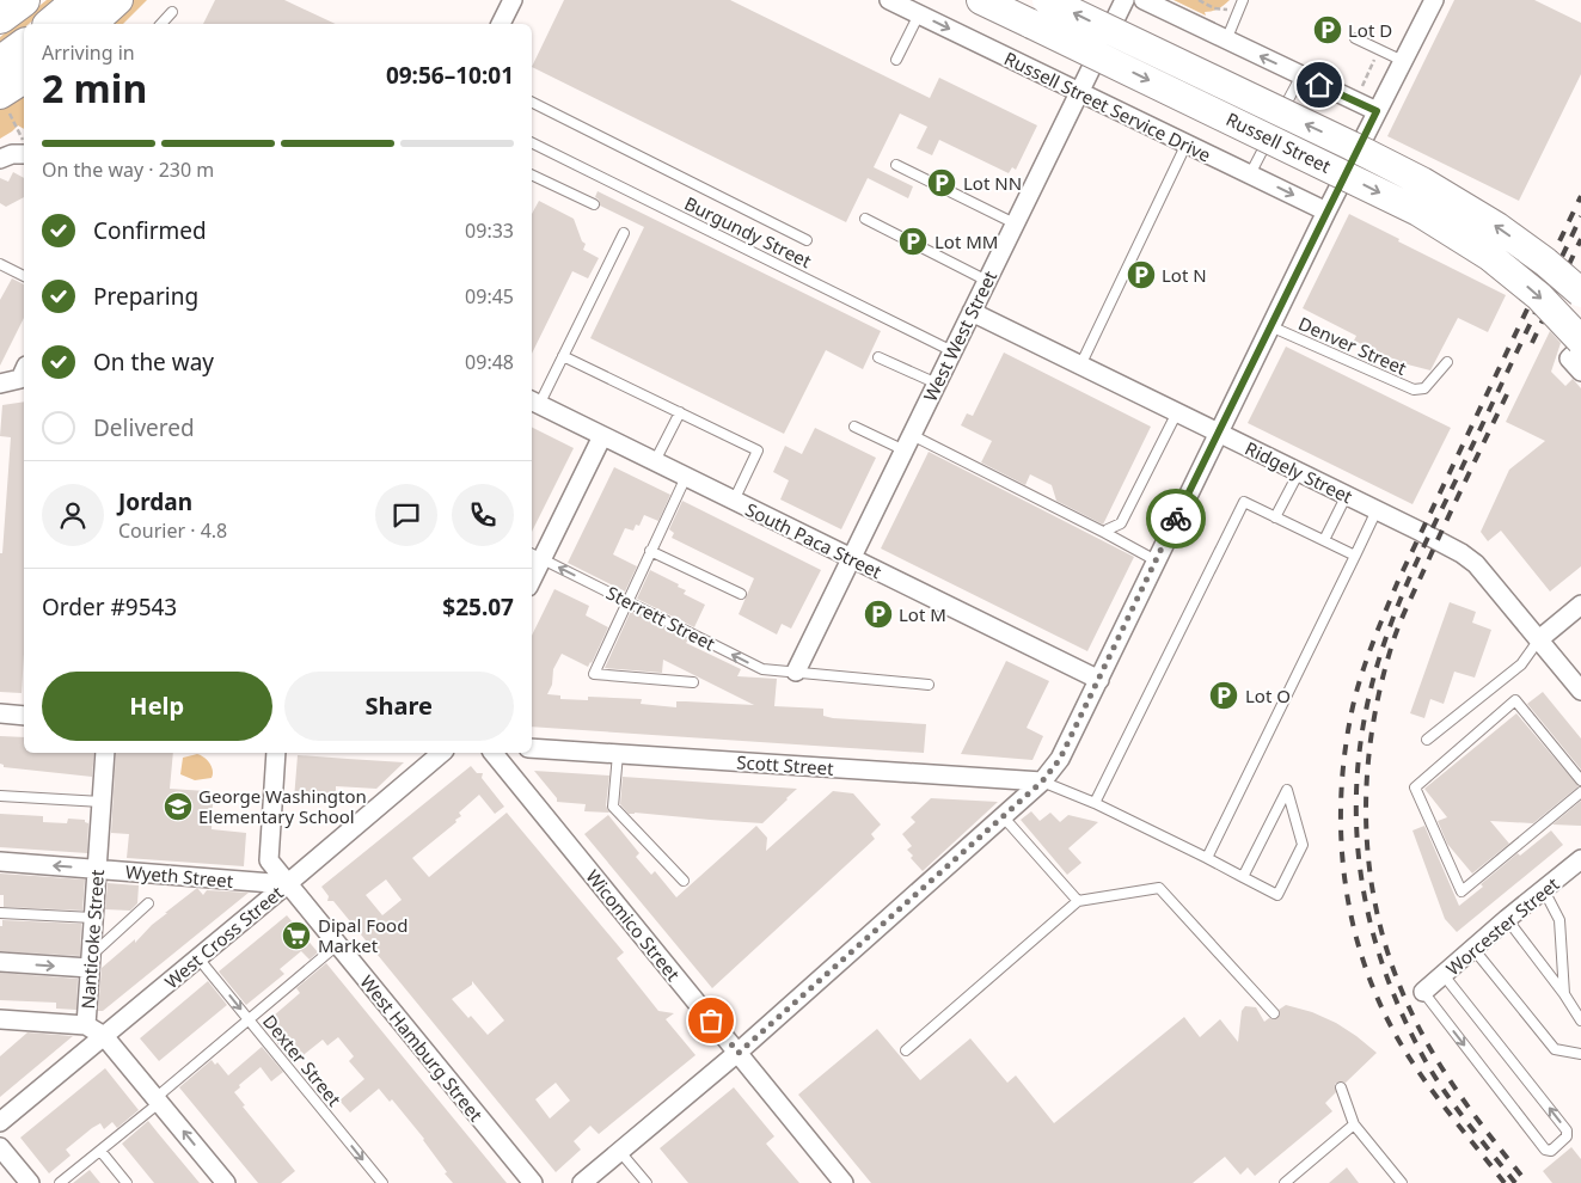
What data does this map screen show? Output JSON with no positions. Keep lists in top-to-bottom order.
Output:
{
  "streets": {
    "main road": ["Russell Street"],
    "street": [
      "Russell Street Service Drive",
      "West West Street",
      "Ridgely Street",
      "South Paca Street",
      "Scott Street",
      "Wyeth Street",
      "Wicomico Street",
      "Worcester Street",
      "West Cross Street",
      "Nanticoke Street",
      "West Hamburg Street"
    ],
    "lane": [
      "Burgundy Street",
      "Denver Street",
      "Sterrett Street",
      "Dexter Street"
    ]
  },
  "crossings": [
    ["Russell Street Service Drive", "West West Street"],
    ["Burgundy Street", "West West Street"],
    ["West West Street", "Ridgely Street"],
    ["West West Street", "South Paca Street"],
    ["West West Street", "Sterrett Street"],
    ["Wyeth Street", "West Cross Street"],
    ["Wyeth Street", "Nanticoke Street"],
    ["Wyeth Street", "West Hamburg Street"],
    ["West Cross Street", "Nanticoke Street"],
    ["West Cross Street", "West Hamburg Street"],
    ["West Cross Street", "Dexter Street"]
  ],
  "one_way": ["Dexter Street"],
  "places": {
    "parking": [
      "Lot D",
      "Lot NN",
      "Lot MM",
      "Lot N",
      "Lot M",
      "Lot O"
    ],
    "school or university": ["George Washington Elementary School"],
    "supermarket": ["Dipal Food Market"]
  },
  "page": {
    "heading": ["2 min", "Arriving in", "09:56–10:01"],
    "panel": [
      "Jordan",
      "Courier · 4.8",
      "Order #9543",
      "$25.07"
    ],
    "bar": "On the way · 230 m",
    "list": [
      ["Confirmed", "09:33"],
      ["Preparing", "09:45"],
      ["On the way", "09:48"],
      "Delivered"
    ],
    "buttons": ["Help", "Share"]
  }
}
